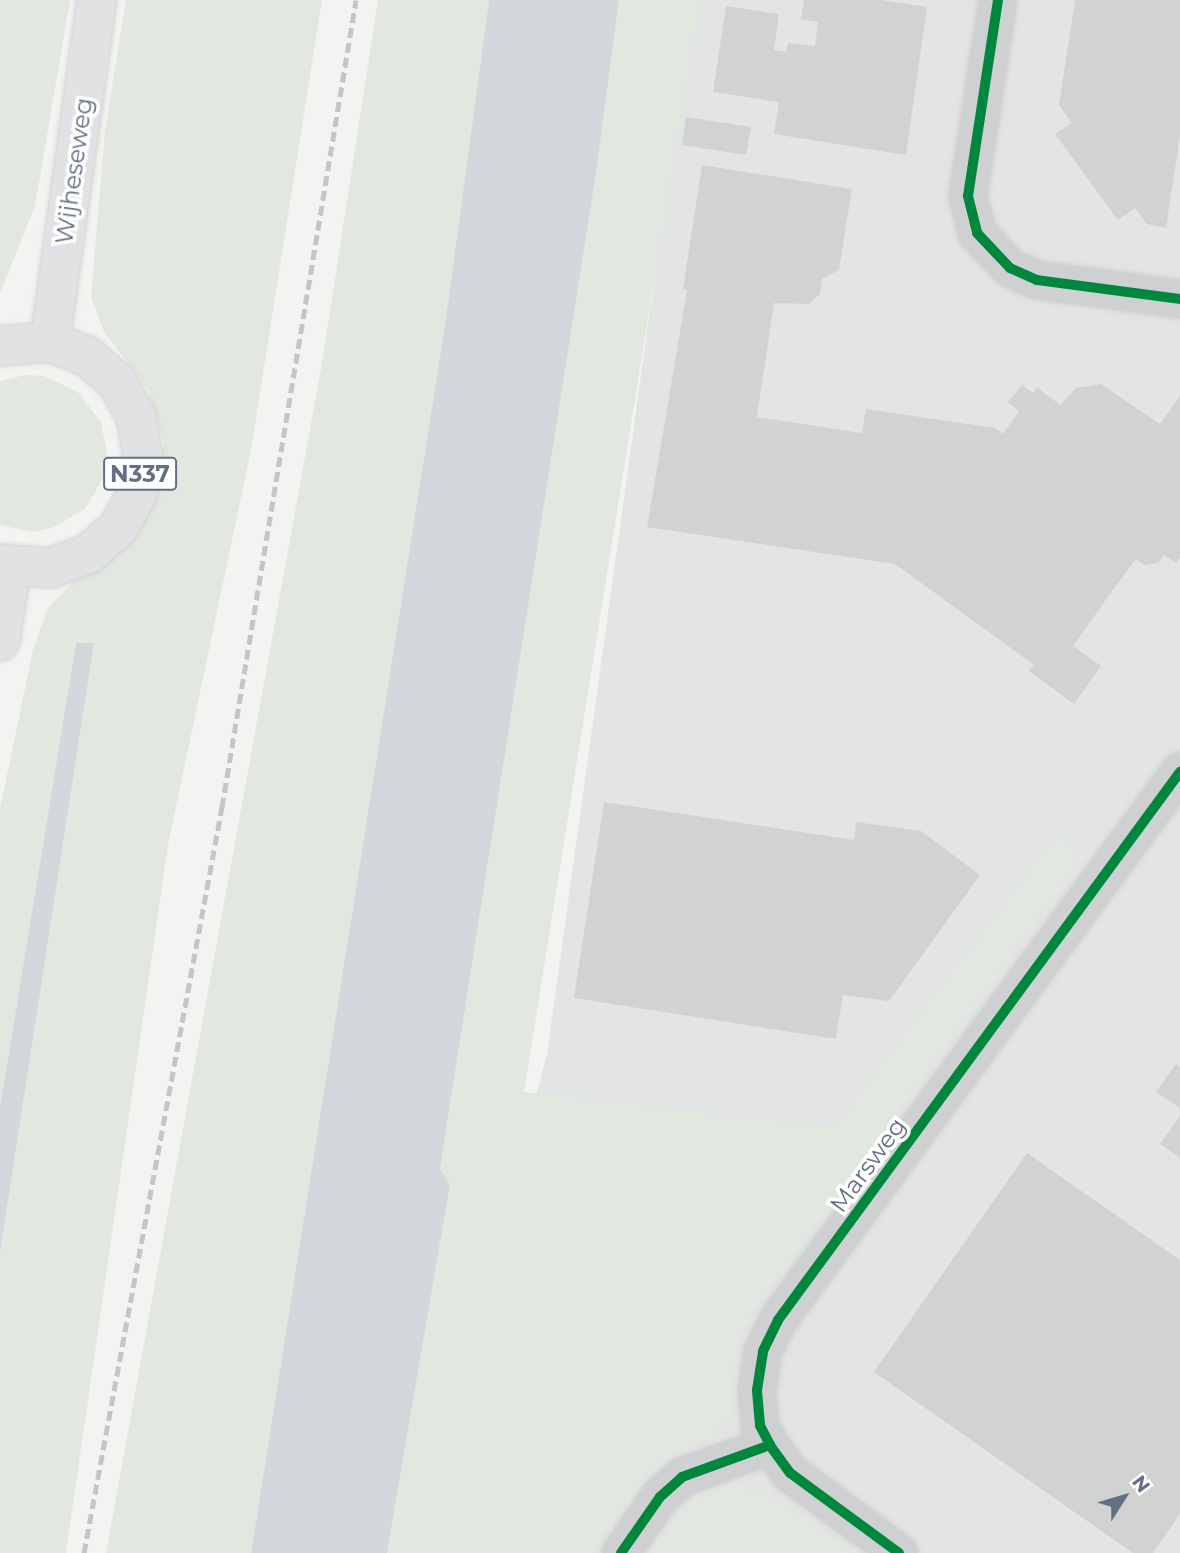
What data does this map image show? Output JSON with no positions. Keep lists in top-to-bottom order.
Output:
{
  "streets": {
    "main road": ["Wijheseweg", "N337"],
    "street": ["Marsweg"]
  },
  "crossings": [
    ["Wijheseweg", "N337"]
  ],
  "north": "top right"
}
